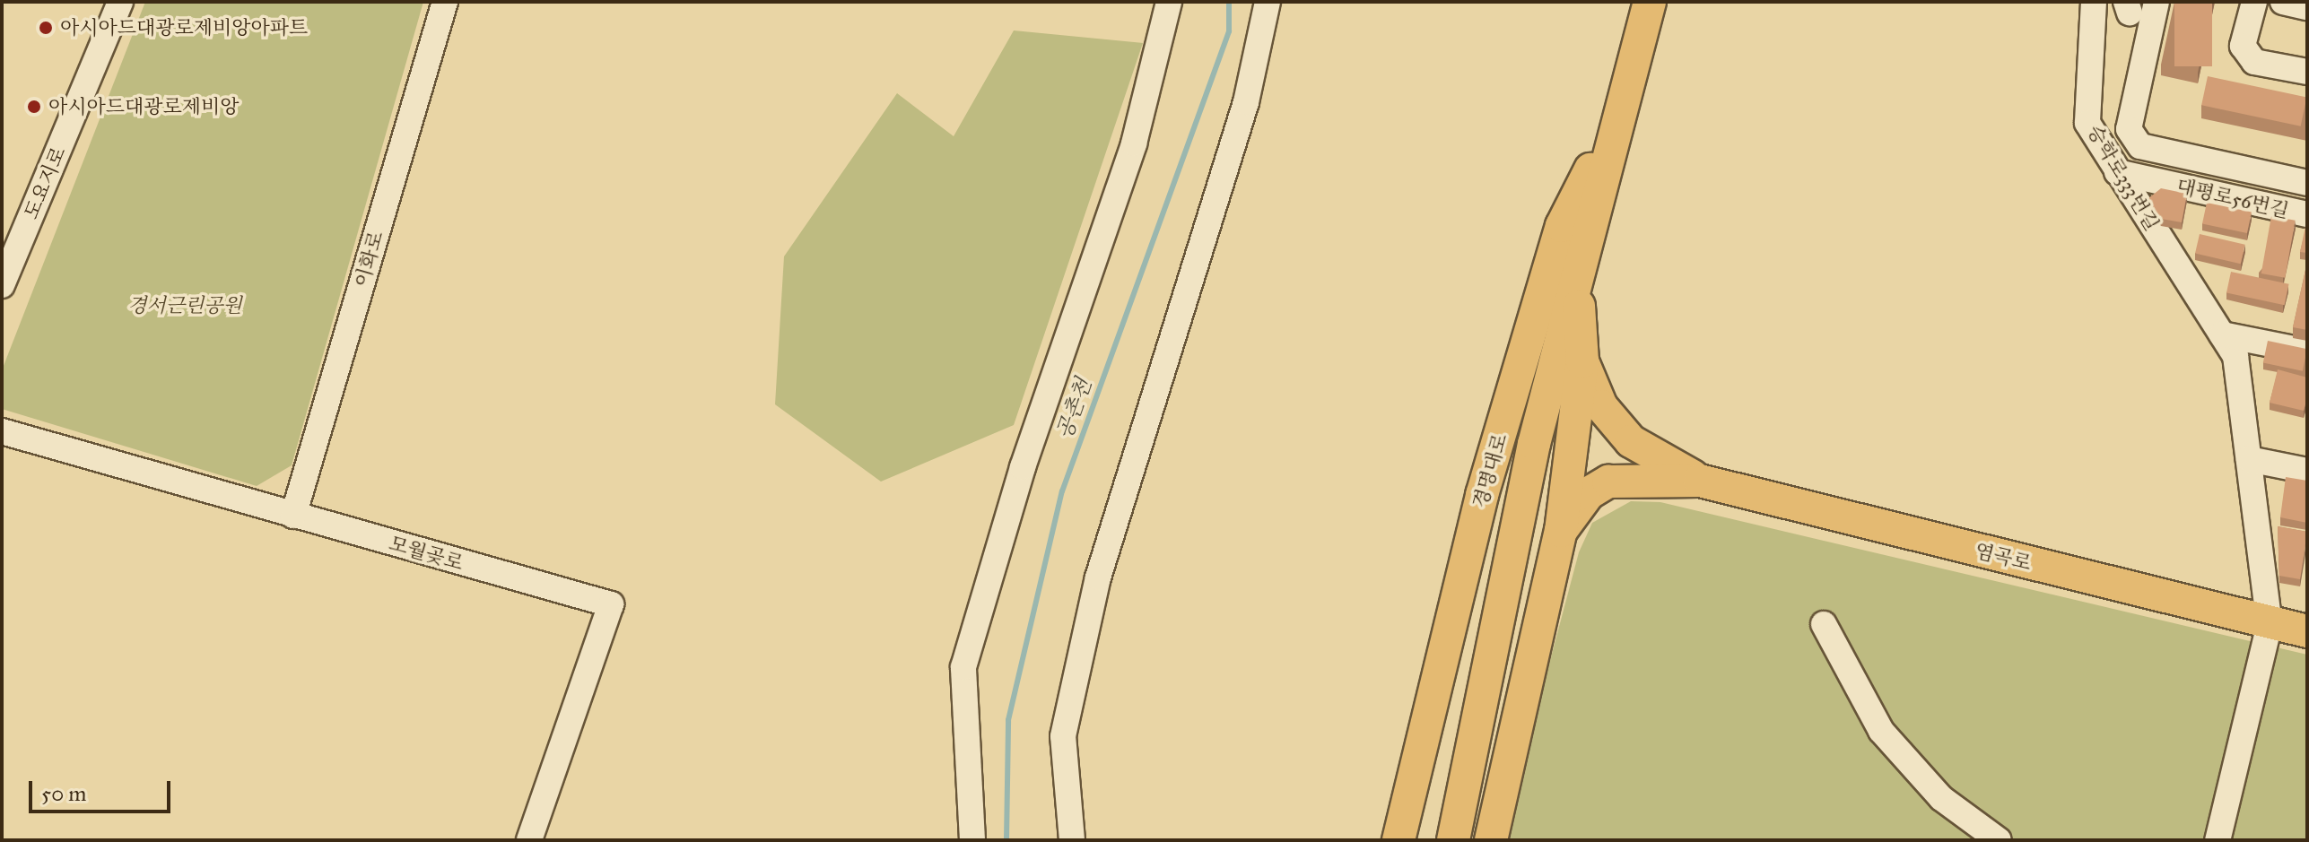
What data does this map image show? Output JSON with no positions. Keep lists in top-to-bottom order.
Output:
{
  "streets": {
    "main road": ["경명대로", "염곡로"],
    "street": [
      "승학로333번길",
      "도요지로",
      "대평로56번길",
      "이화로",
      "모월곶로"
    ]
  },
  "crossings": [
    ["승학로333번길", "대평로56번길"],
    ["승학로333번길", "염곡로"],
    ["이화로", "모월곶로"],
    ["경명대로", "염곡로"]
  ],
  "water": ["공촌천"],
  "parks": ["경서근린공원"],
  "places": ["아시아드대광로제비앙아파트", "아시아드대광로제비앙"],
  "scale_bar": "50 m"
}
